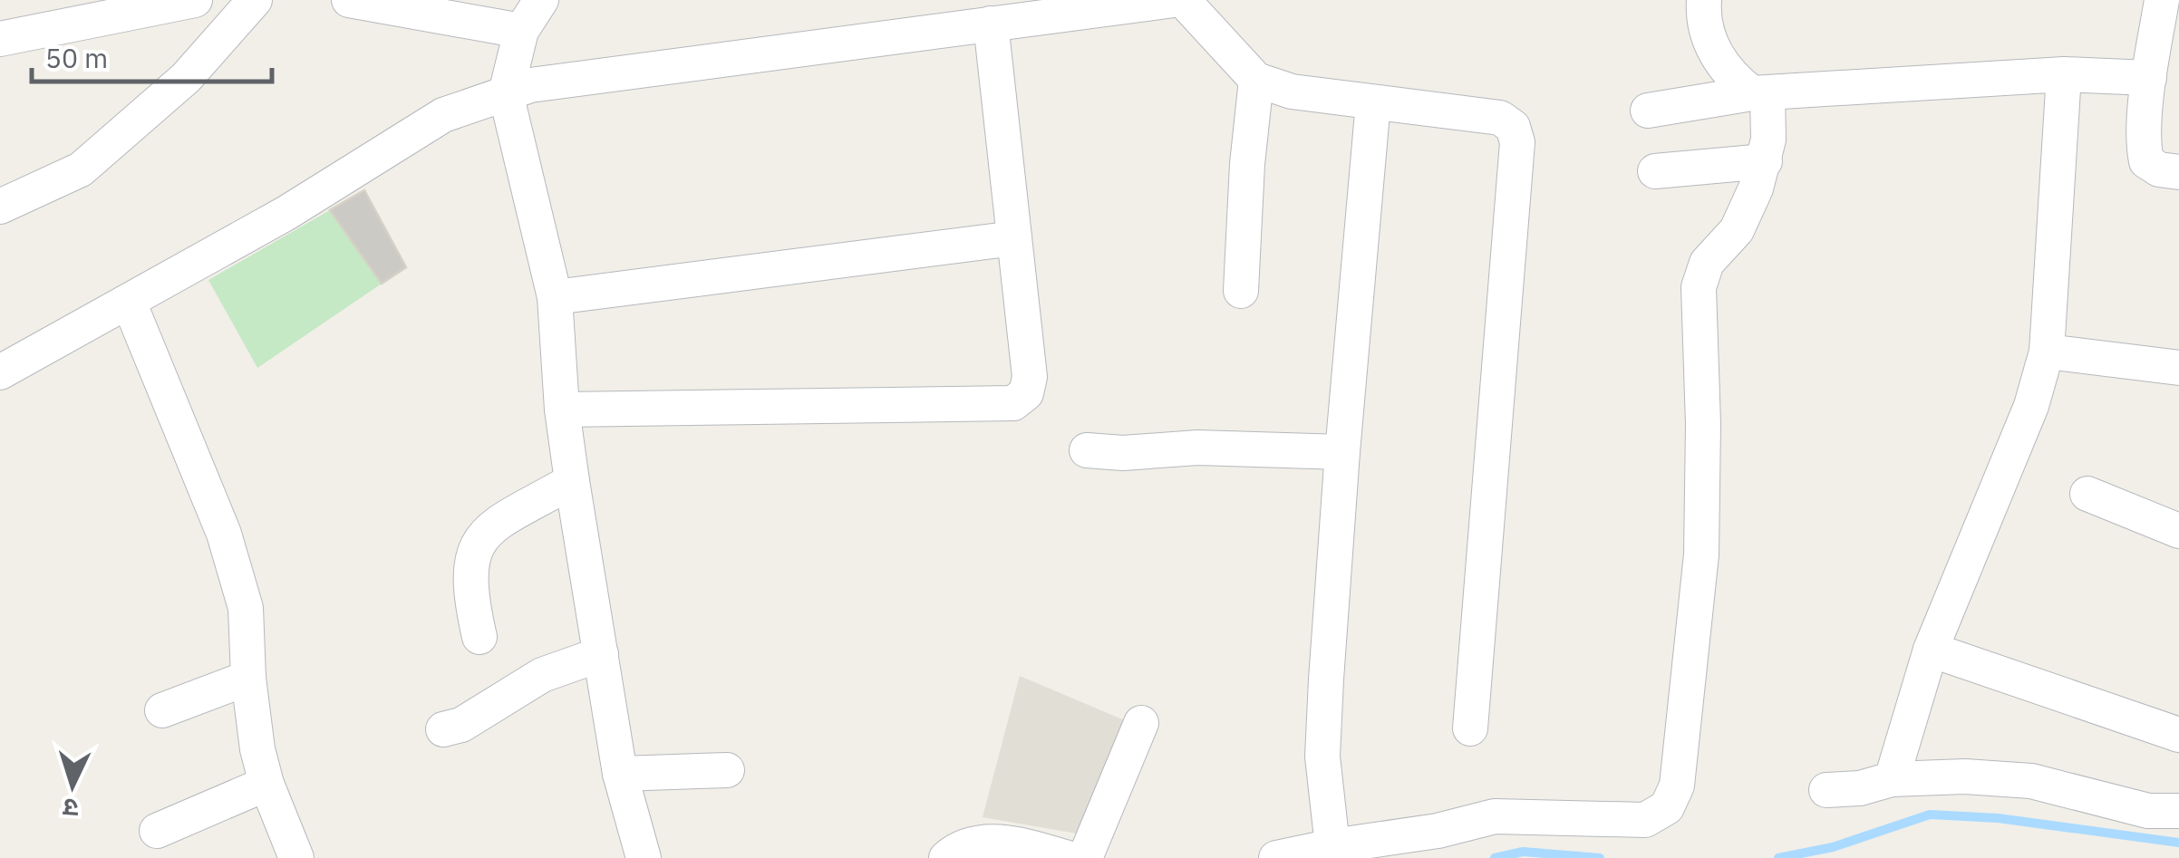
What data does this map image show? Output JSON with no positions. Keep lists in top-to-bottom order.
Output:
{
  "scale_bar": "50 m",
  "north": "bottom"
}
